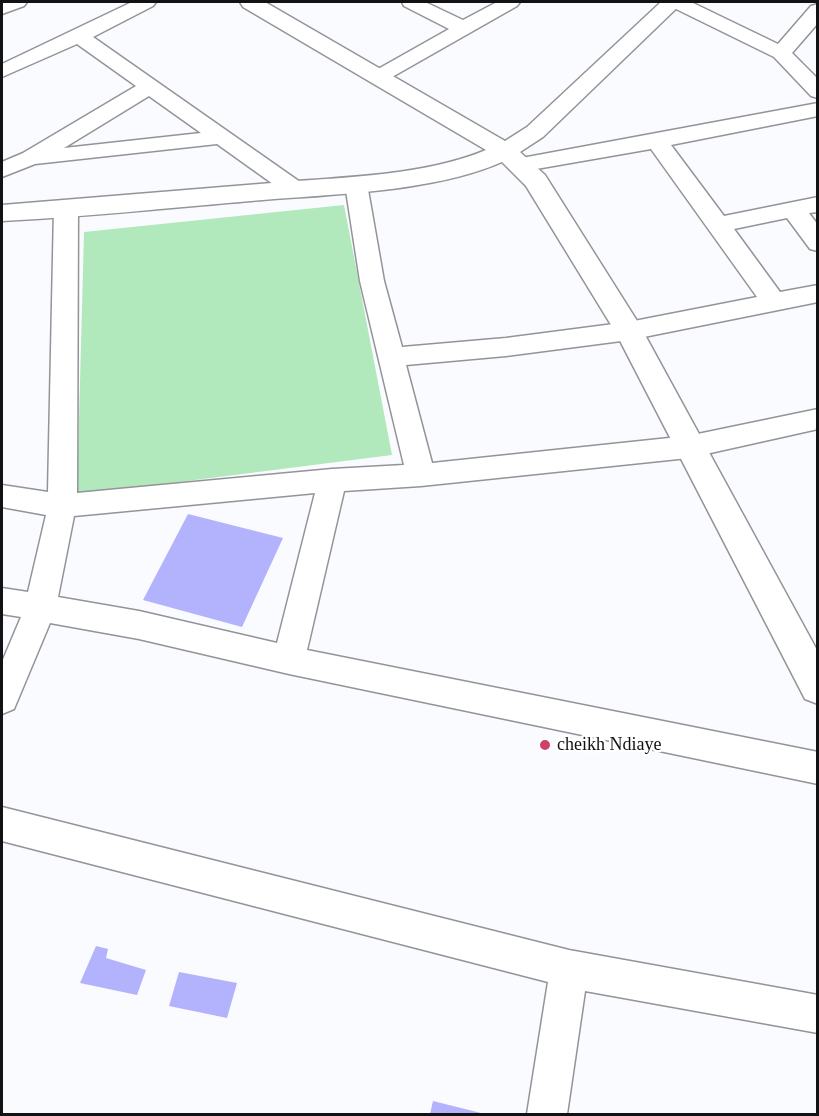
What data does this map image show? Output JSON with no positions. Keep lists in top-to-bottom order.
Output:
{
  "places": ["cheikh Ndiaye"]
}
